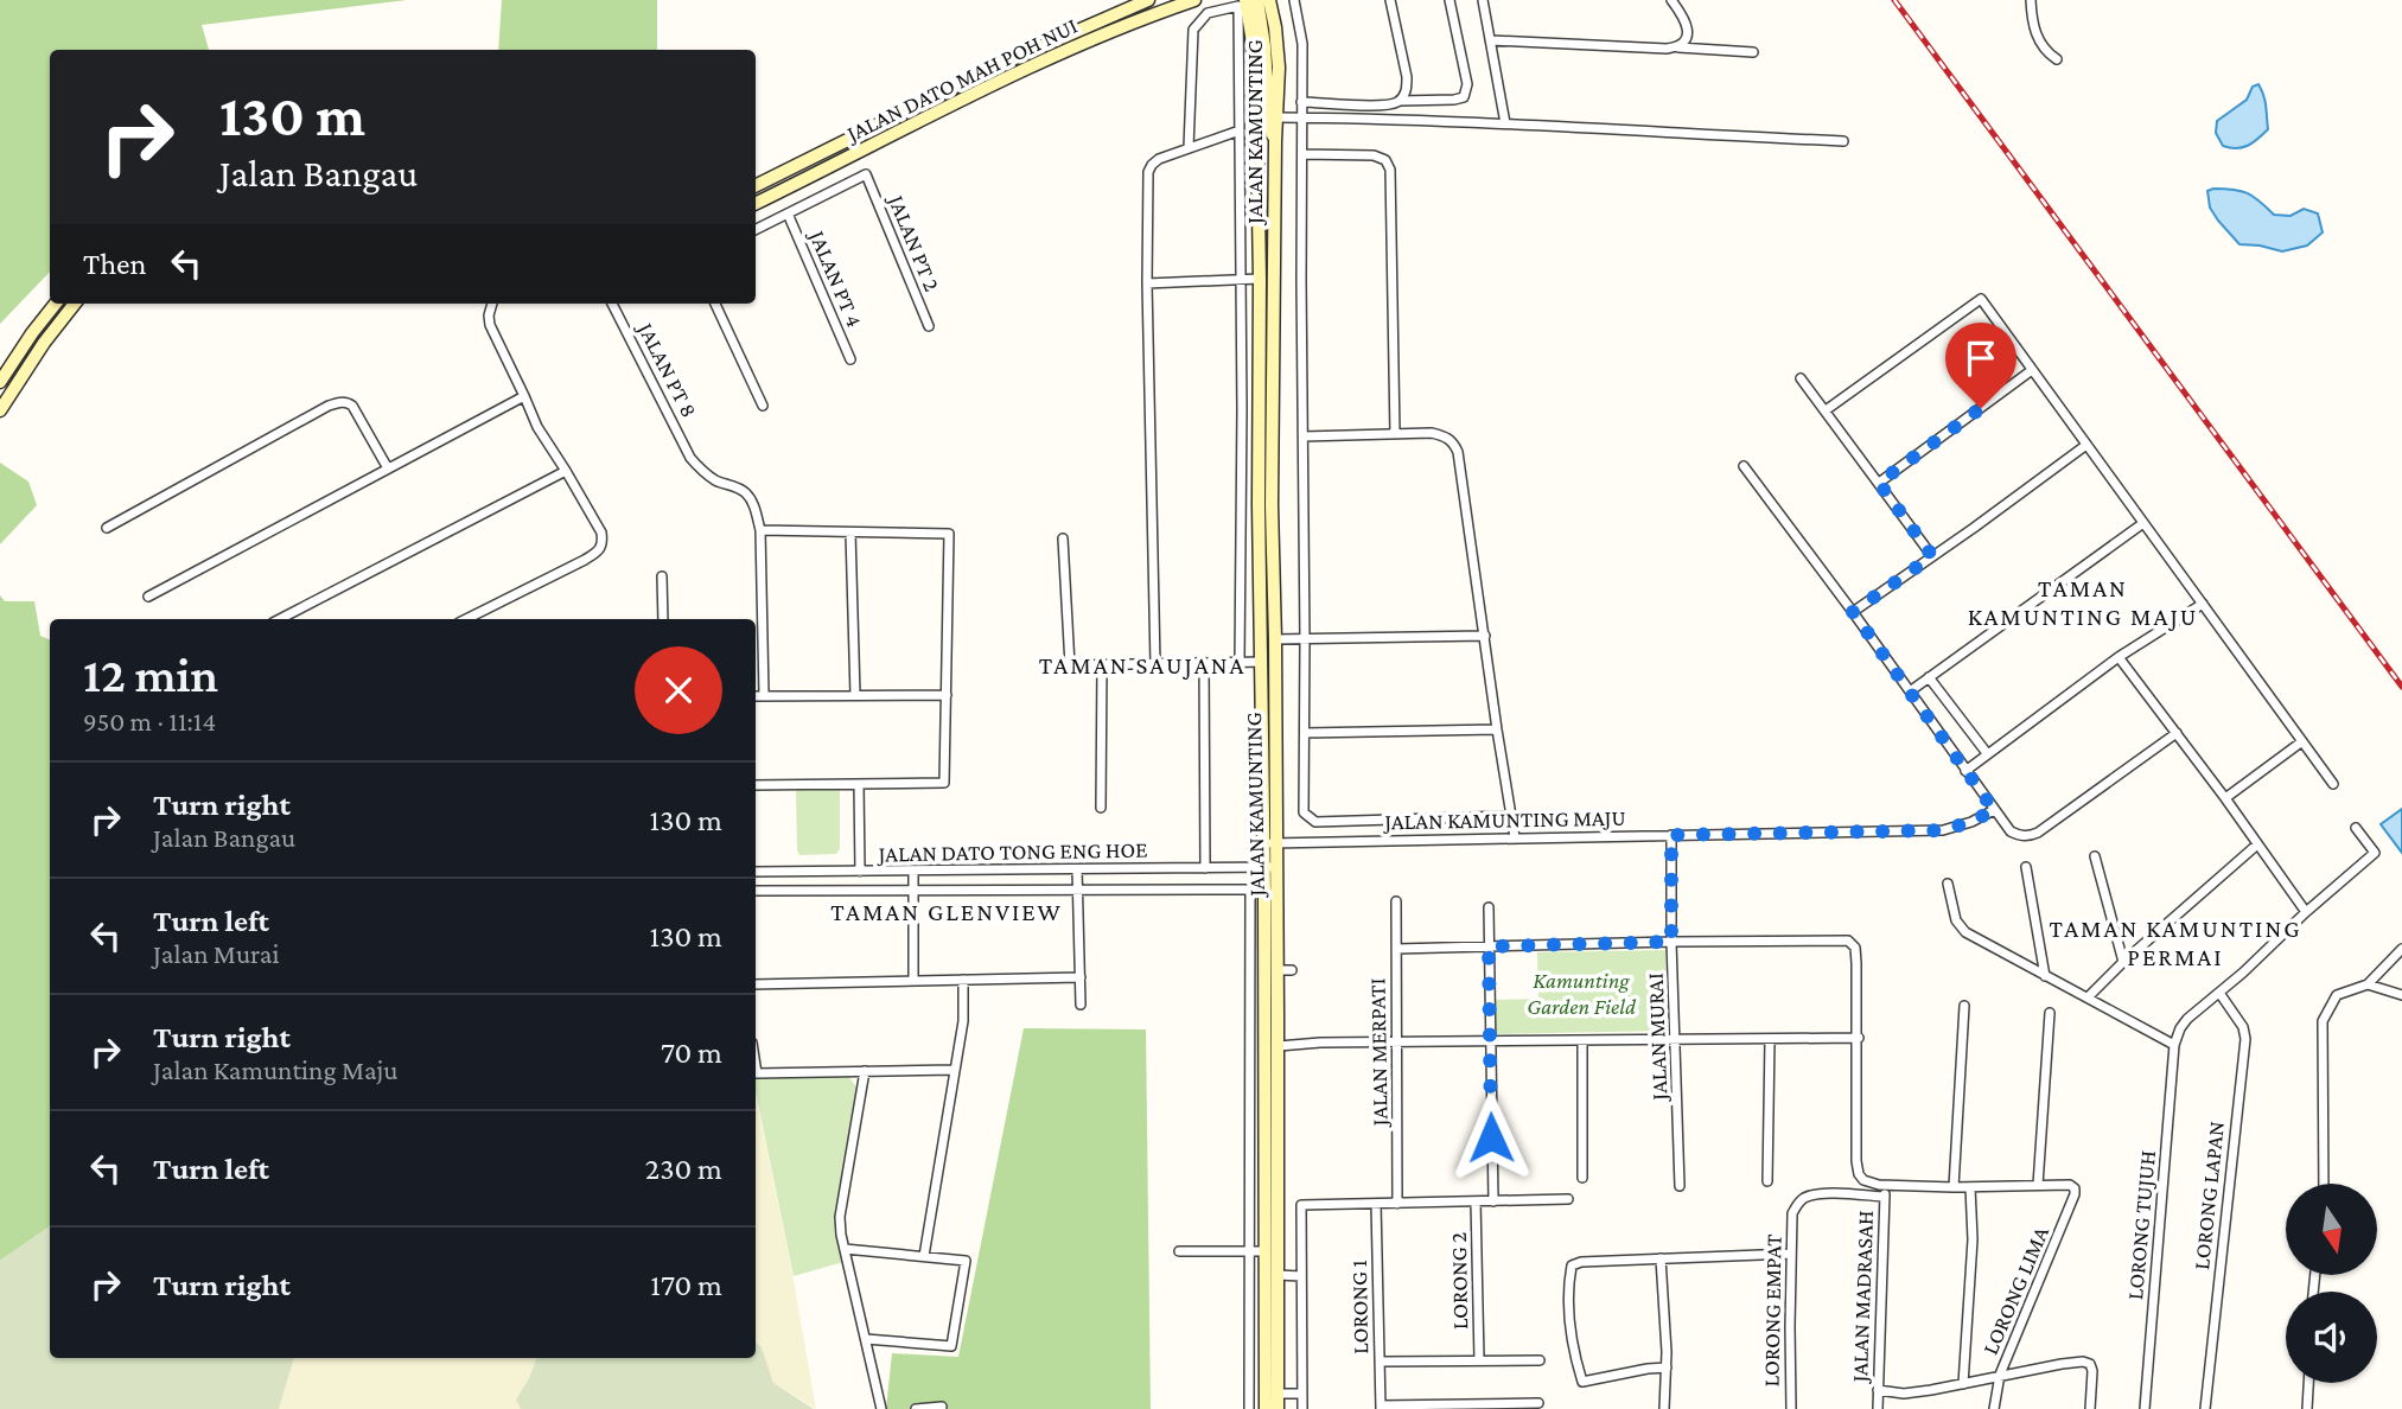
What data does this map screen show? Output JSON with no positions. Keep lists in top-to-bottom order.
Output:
{
  "streets": {
    "main road": ["JALAN DATO MAH POH NUI", "JALAN KAMUNTING"],
    "street": [
      "JALAN PT 2",
      "JALAN PT 4",
      "JALAN PT 8",
      "JALAN KAMUNTING MAJU",
      "JALAN DATO TONG ENG HOE",
      "JALAN MURAI",
      "JALAN MERPATI",
      "LORONG LAPAN",
      "LORONG TUJUH",
      "LORONG 2",
      "LORONG LIMA",
      "JALAN MADRASAH",
      "LORONG 1",
      "LORONG EMPAT"
    ]
  },
  "crossings": [
    ["JALAN KAMUNTING", "JALAN KAMUNTING MAJU"],
    ["JALAN KAMUNTING", "JALAN DATO TONG ENG HOE"],
    ["JALAN PT 2", "JALAN PT 4"],
    ["JALAN KAMUNTING MAJU", "JALAN MURAI"],
    ["JALAN MADRASAH", "LORONG EMPAT"]
  ],
  "districts": [
    "TAMAN KAMUNTING MAJU",
    "TAMAN SAUJANA",
    "TAMAN GLENVIEW",
    "TAMAN KAMUNTING PERMAI"
  ],
  "parks": ["Kamunting Garden Field"],
  "north": "bottom",
  "page": {
    "turn": ["130 m", "Jalan Bangau"],
    "then": "Then",
    "heading": ["12 min", "950 m · 11:14"],
    "list": [
      {
        "name": "Turn right",
        "note": "Jalan Bangau",
        "value": "130 m"
      },
      {
        "name": "Turn left",
        "note": "Jalan Murai",
        "value": "130 m"
      },
      {
        "name": "Turn right",
        "note": "Jalan Kamunting Maju",
        "value": "70 m"
      },
      {
        "name": "Turn left",
        "value": "230 m"
      },
      {
        "name": "Turn right",
        "value": "170 m"
      }
    ]
  }
}
